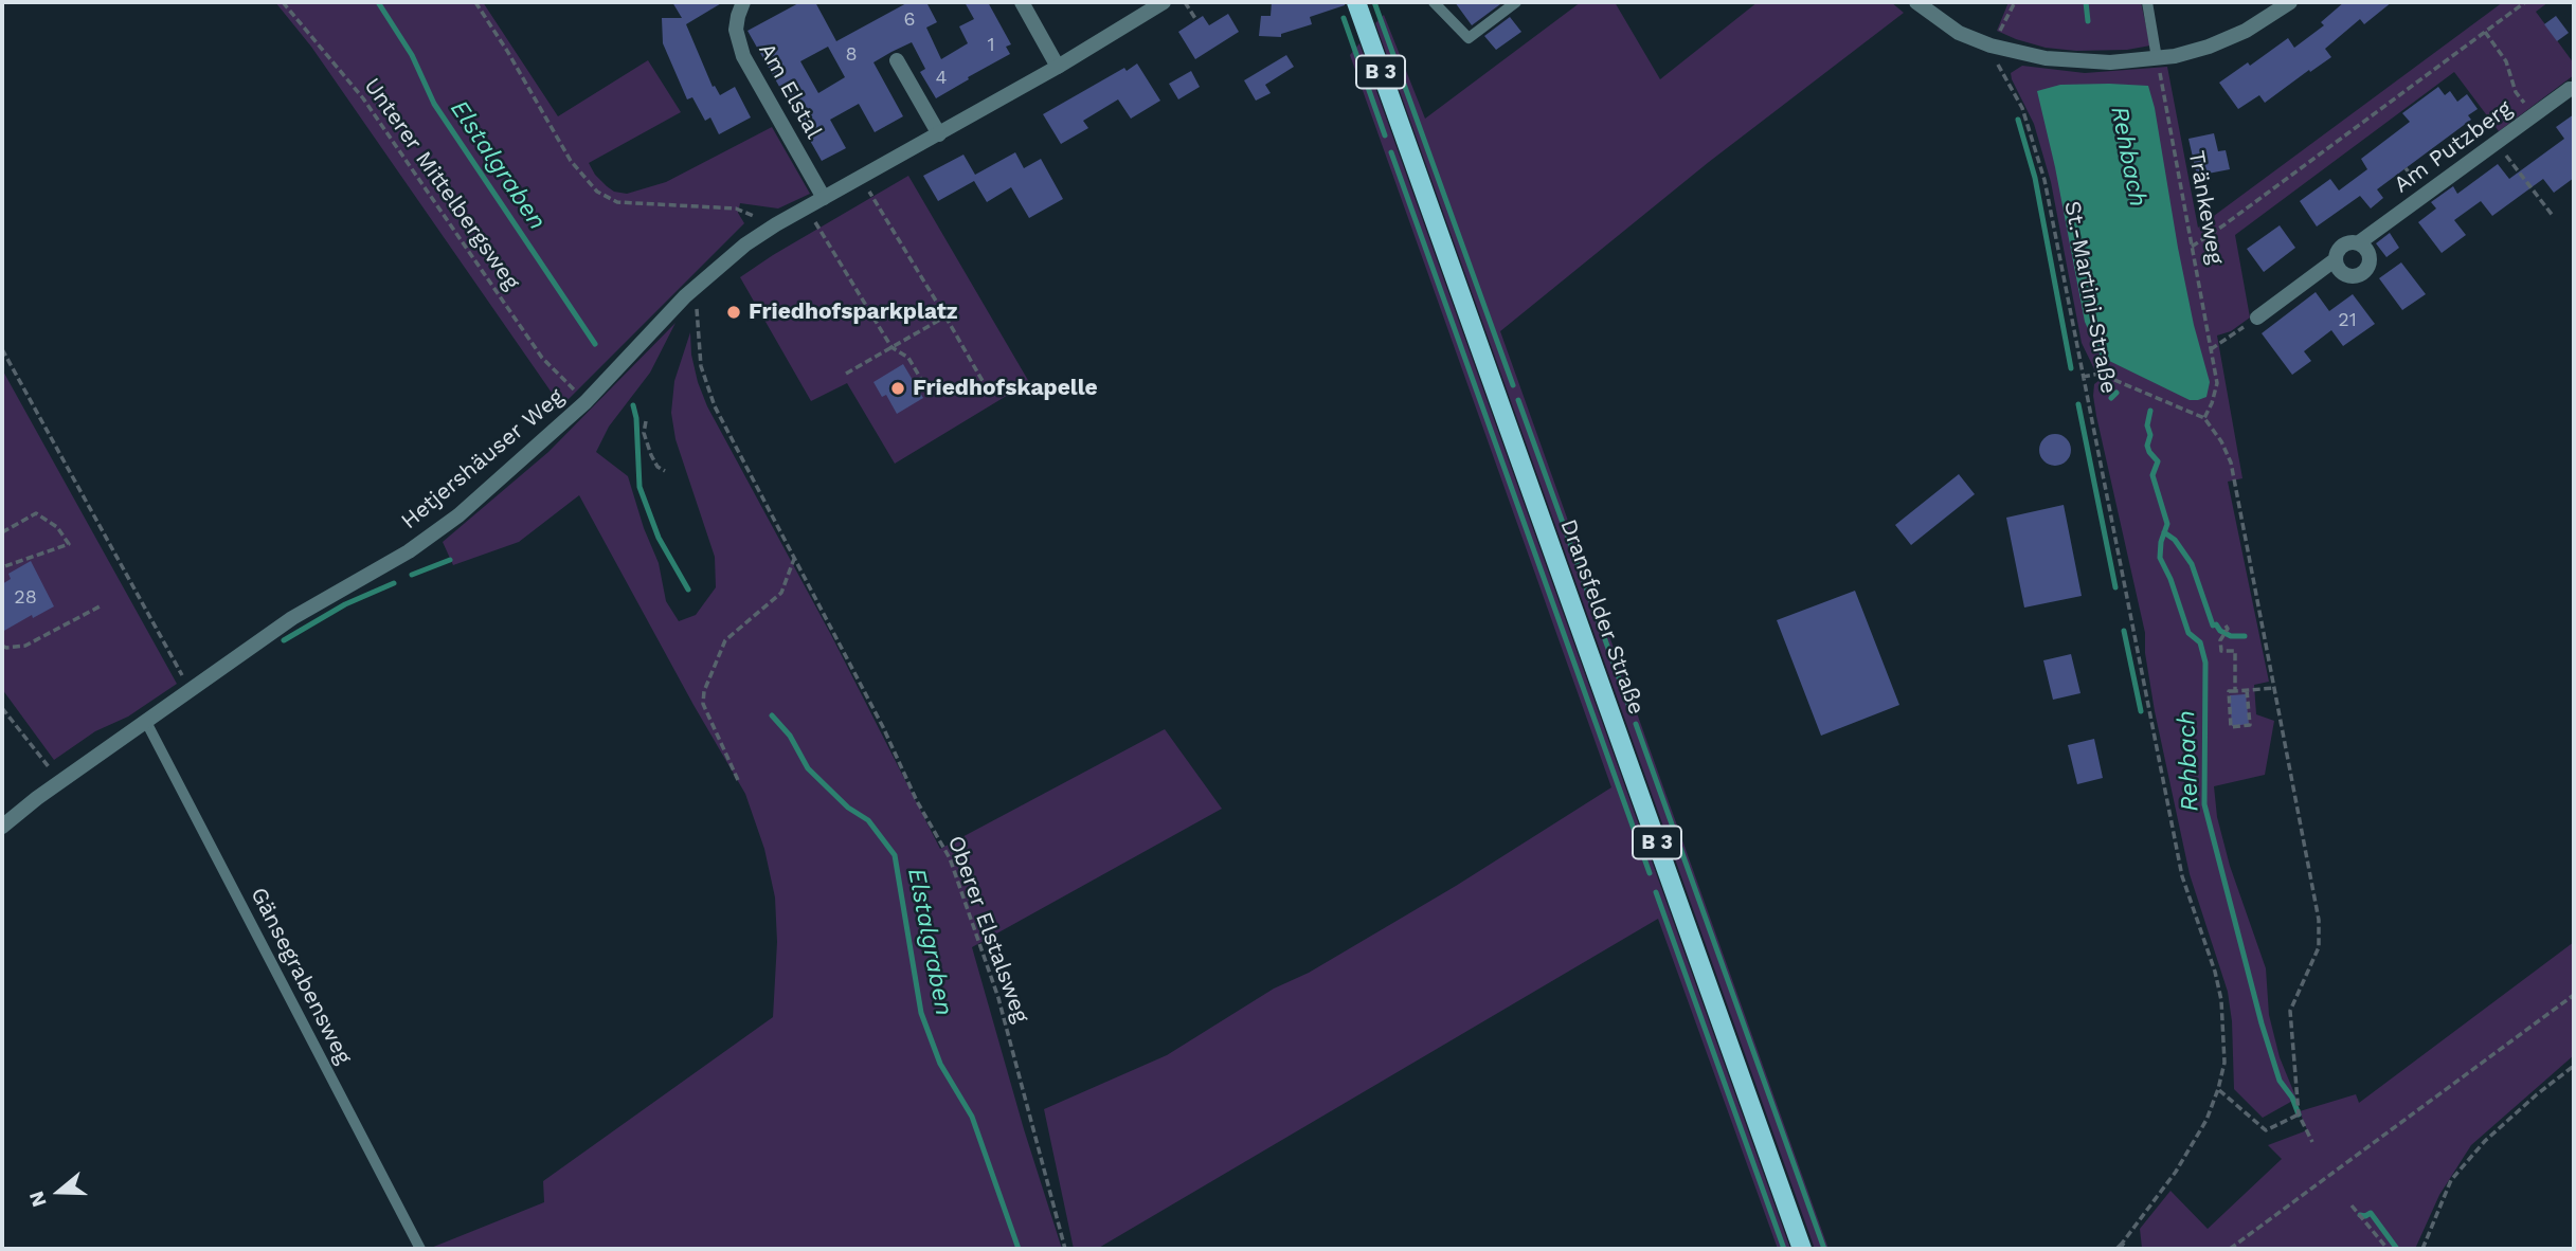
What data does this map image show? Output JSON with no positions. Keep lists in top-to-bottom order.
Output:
{
  "streets": {
    "main road": ["B 3", "Dransfelder Straße"],
    "street": ["Am Elstal", "Am Putzberg", "Hetjershäuser Weg"],
    "lane": ["Gänsegrabensweg"],
    "path": [
      "Unterer Mittelbergsweg",
      "Tränkeweg",
      "St.-Martini-Straße",
      "Oberer Elstalsweg"
    ]
  },
  "crossings": [
    ["Am Elstal", "Hetjershäuser Weg"],
    ["Hetjershäuser Weg", "Gänsegrabensweg"]
  ],
  "water": ["Rehbach", "Elstalgraben"],
  "places": ["Friedhofsparkplatz", "Friedhofskapelle"],
  "house_numbers": [
    "6",
    "1",
    "8",
    "4",
    "21",
    "28"
  ],
  "north": "left"
}
